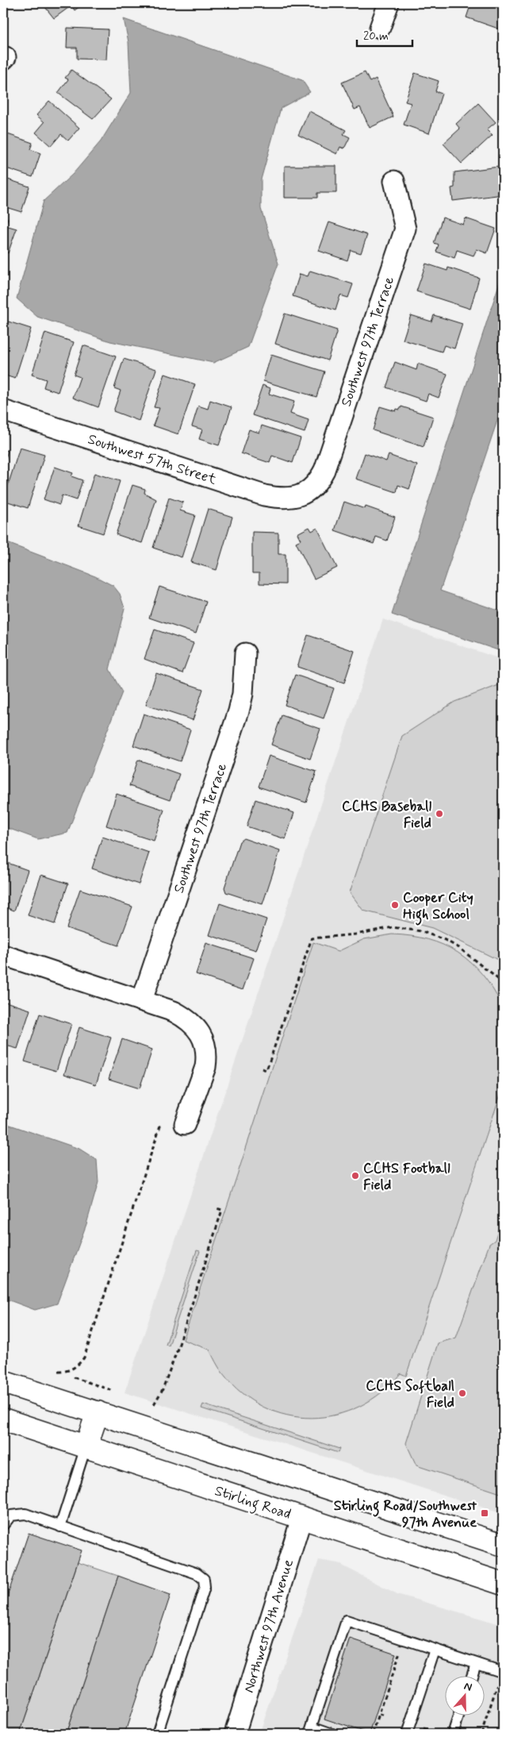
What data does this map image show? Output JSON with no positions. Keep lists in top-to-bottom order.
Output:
{
  "streets": {
    "main road": ["Stirling Road"],
    "street": ["Southwest 97th Terrace", "Southwest 57th Street", "Northwest 97th Avenue"]
  },
  "crossings": [
    ["Southwest 97th Terrace", "Southwest 57th Street"],
    ["Stirling Road", "Northwest 97th Avenue"]
  ],
  "places": {
    "other": [
      "CCHS Baseball Field",
      "Cooper City High School",
      "CCHS Football Field",
      "CCHS Softball Field"
    ],
    "transit": ["Stirling Road/Southwest 97th Avenue"]
  },
  "scale_bar": "20 m",
  "north": "top"
}
